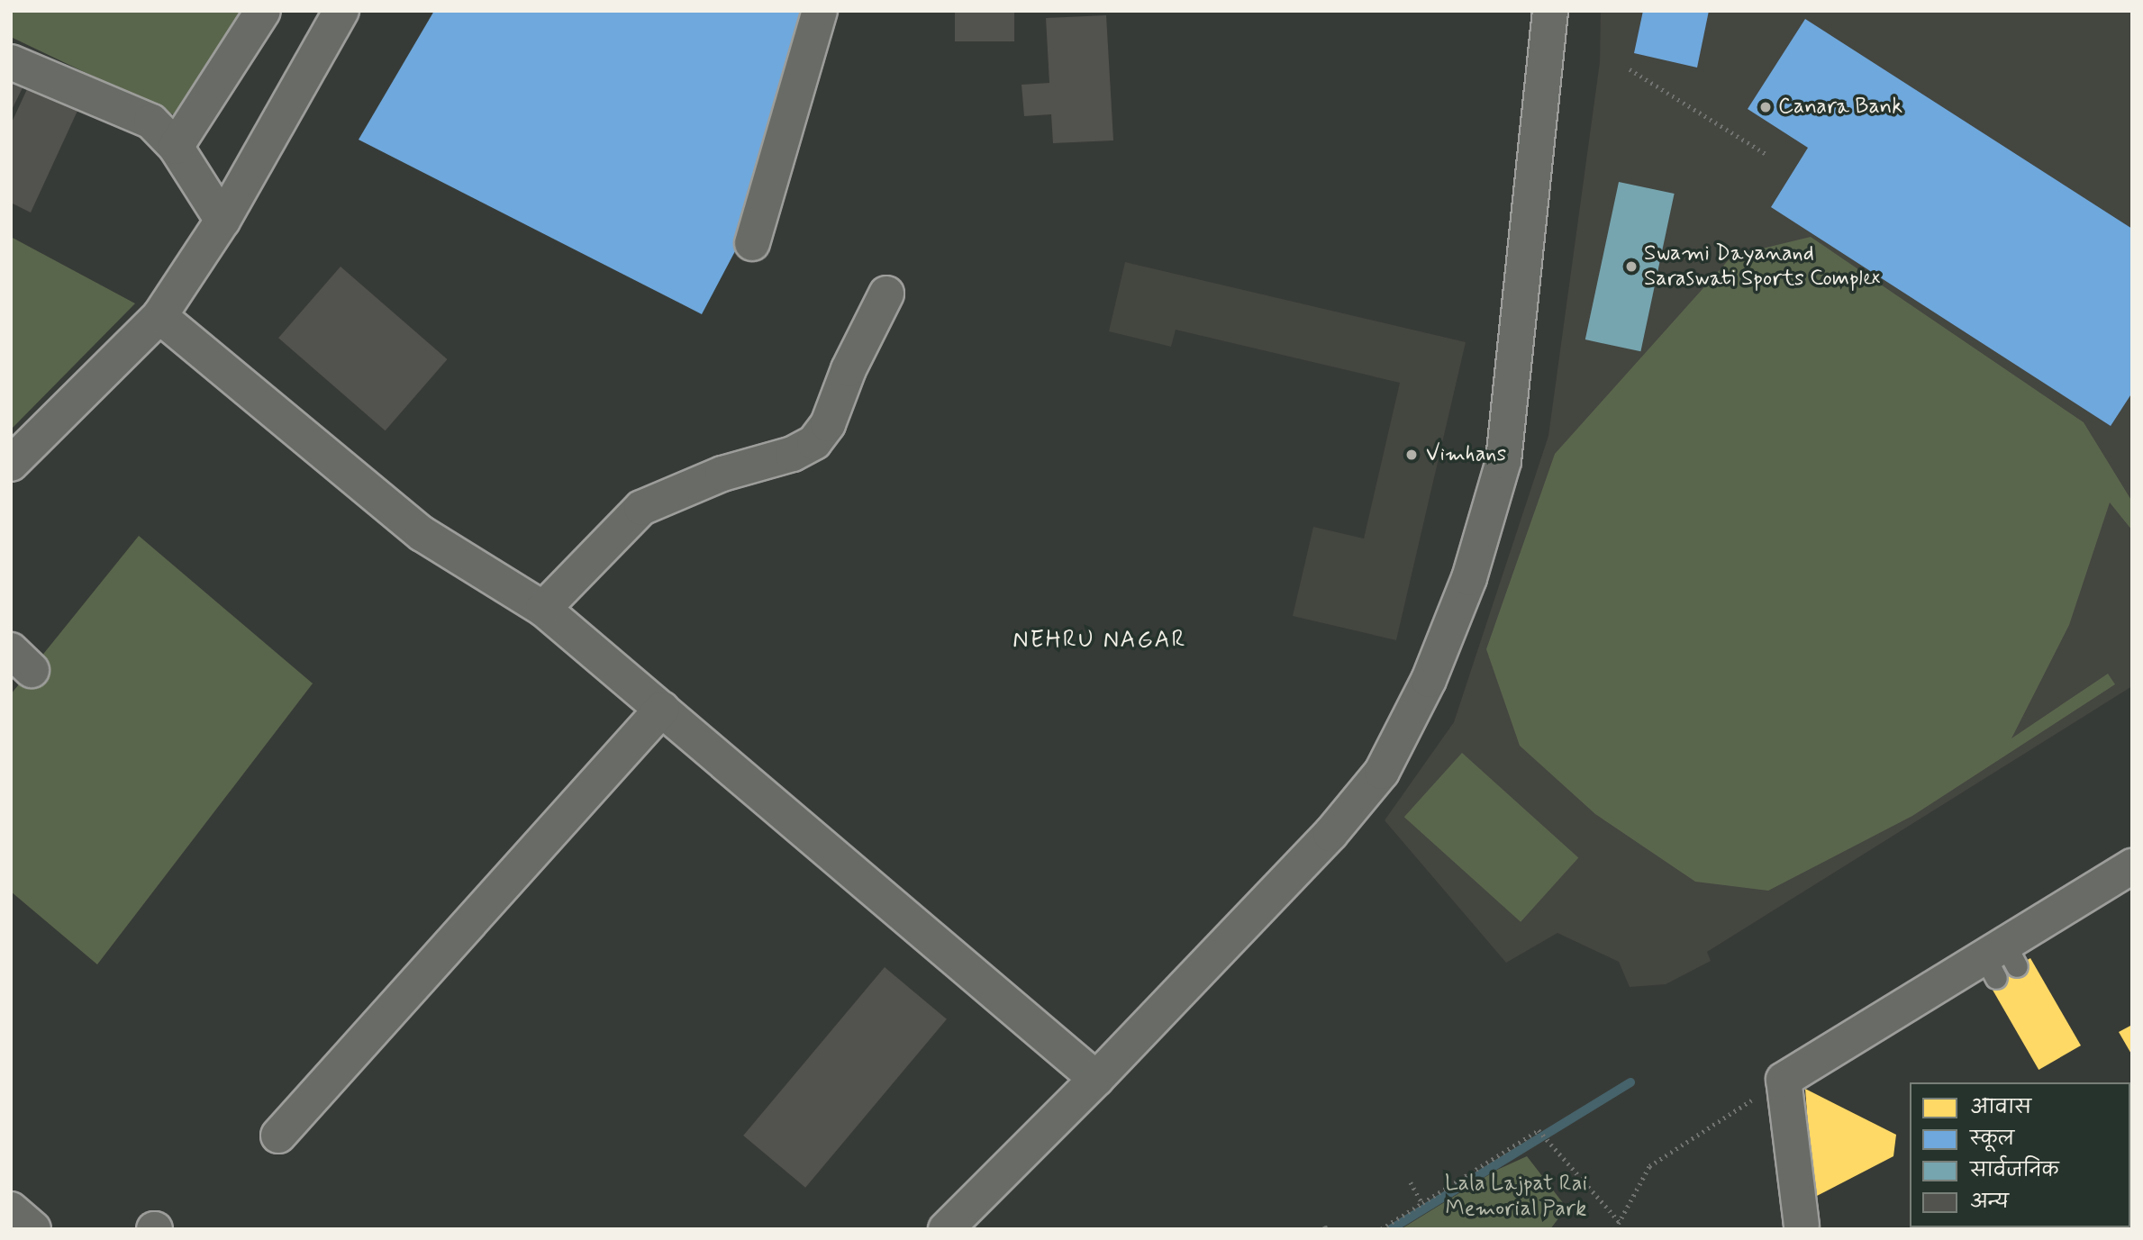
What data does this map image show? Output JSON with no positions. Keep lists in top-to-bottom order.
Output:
{
  "districts": ["NEHRU NAGAR"],
  "parks": ["Lala Lajpat Rai Memorial Park"],
  "places": ["Canara Bank", "Swami Dayanand Saraswati Sports Complex", "Vimhans"],
  "legend": [
    "आवास",
    "स्कूल",
    "सार्वजनिक",
    "अन्य"
  ]
}
